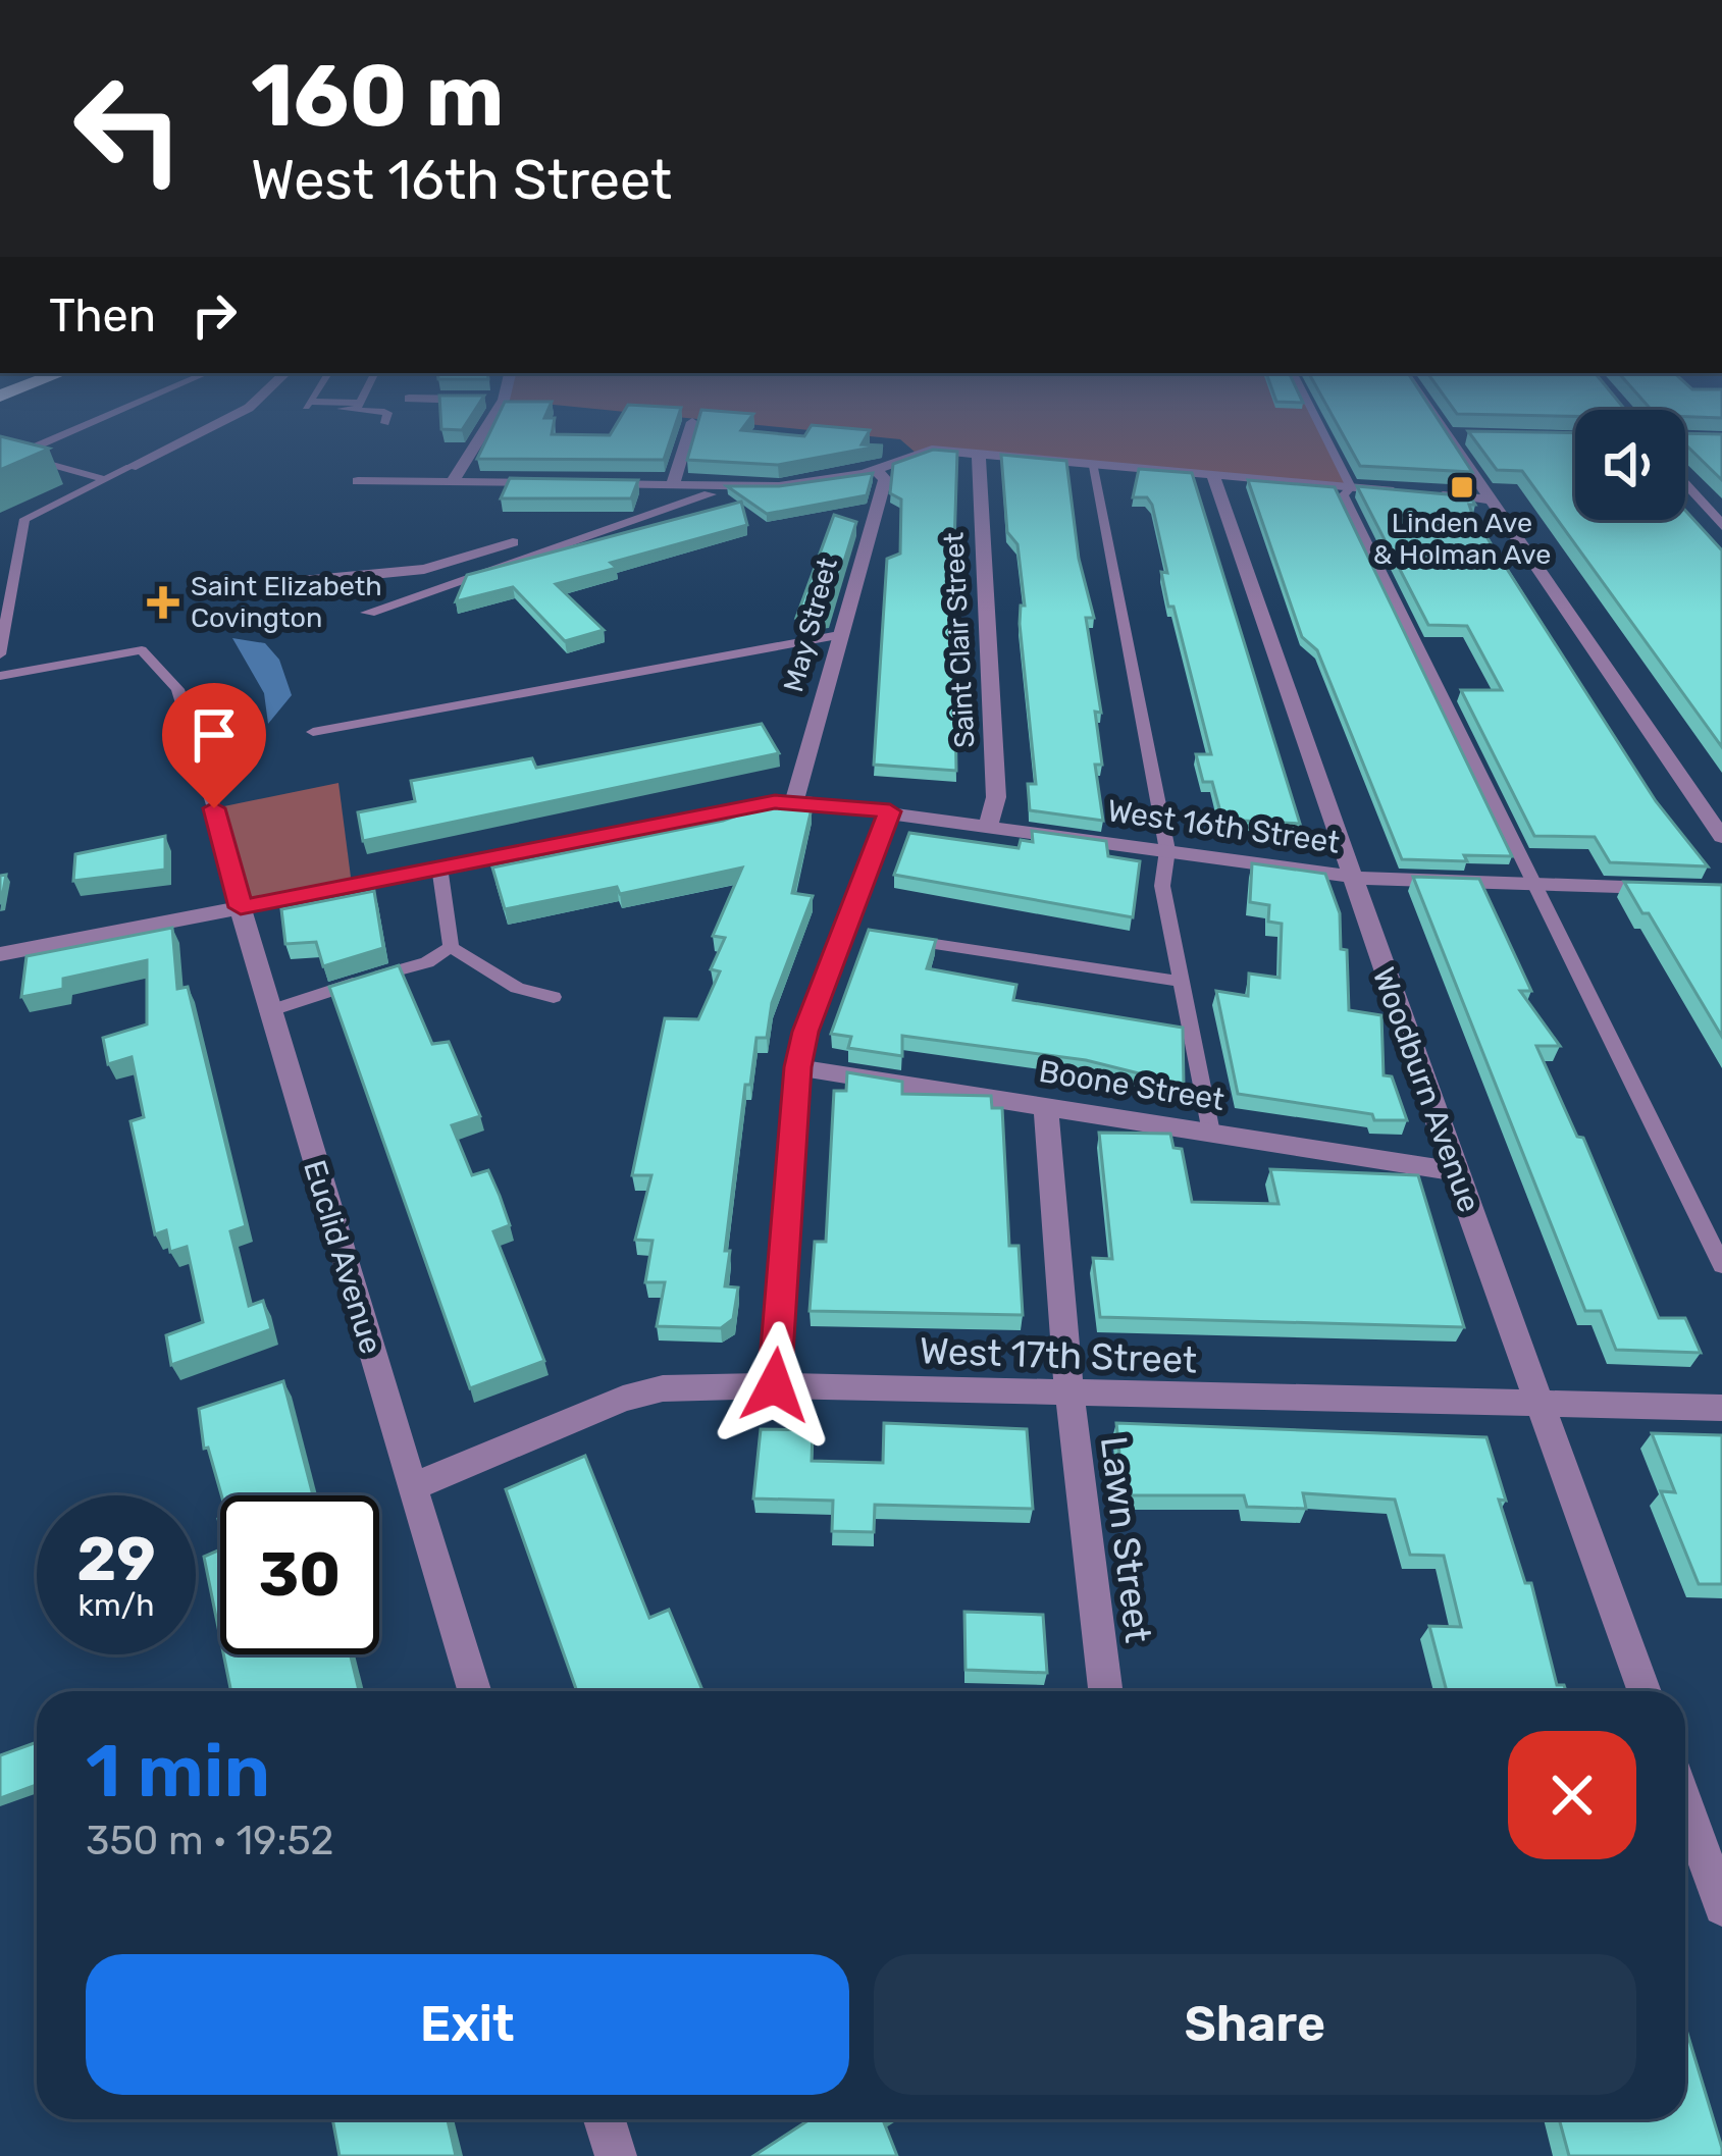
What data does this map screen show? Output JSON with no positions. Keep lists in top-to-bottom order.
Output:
{
  "streets": {
    "street": [
      "May Street",
      "Saint Clair Street",
      "West 16th Street",
      "Boone Street",
      "Woodburn Avenue",
      "Euclid Avenue",
      "West 17th Street",
      "Lawn Street"
    ]
  },
  "crossings": [
    ["May Street", "West 16th Street"],
    ["Saint Clair Street", "West 16th Street"],
    ["West 16th Street", "Woodburn Avenue"],
    ["West 16th Street", "Euclid Avenue"],
    ["Boone Street", "Woodburn Avenue"],
    ["Boone Street", "Lawn Street"],
    ["Woodburn Avenue", "West 17th Street"],
    ["Euclid Avenue", "West 17th Street"],
    ["West 17th Street", "Lawn Street"]
  ],
  "places": {
    "transit": ["Linden Ave & Holman Ave"],
    "health": ["Saint Elizabeth Covington"]
  },
  "page": {
    "turn": ["160 m", "West 16th Street"],
    "then": "Then",
    "speed": "29 km/h",
    "limit": "30",
    "heading": ["1 min", "350 m · 19:52"],
    "buttons": ["Exit", "Share"]
  }
}
